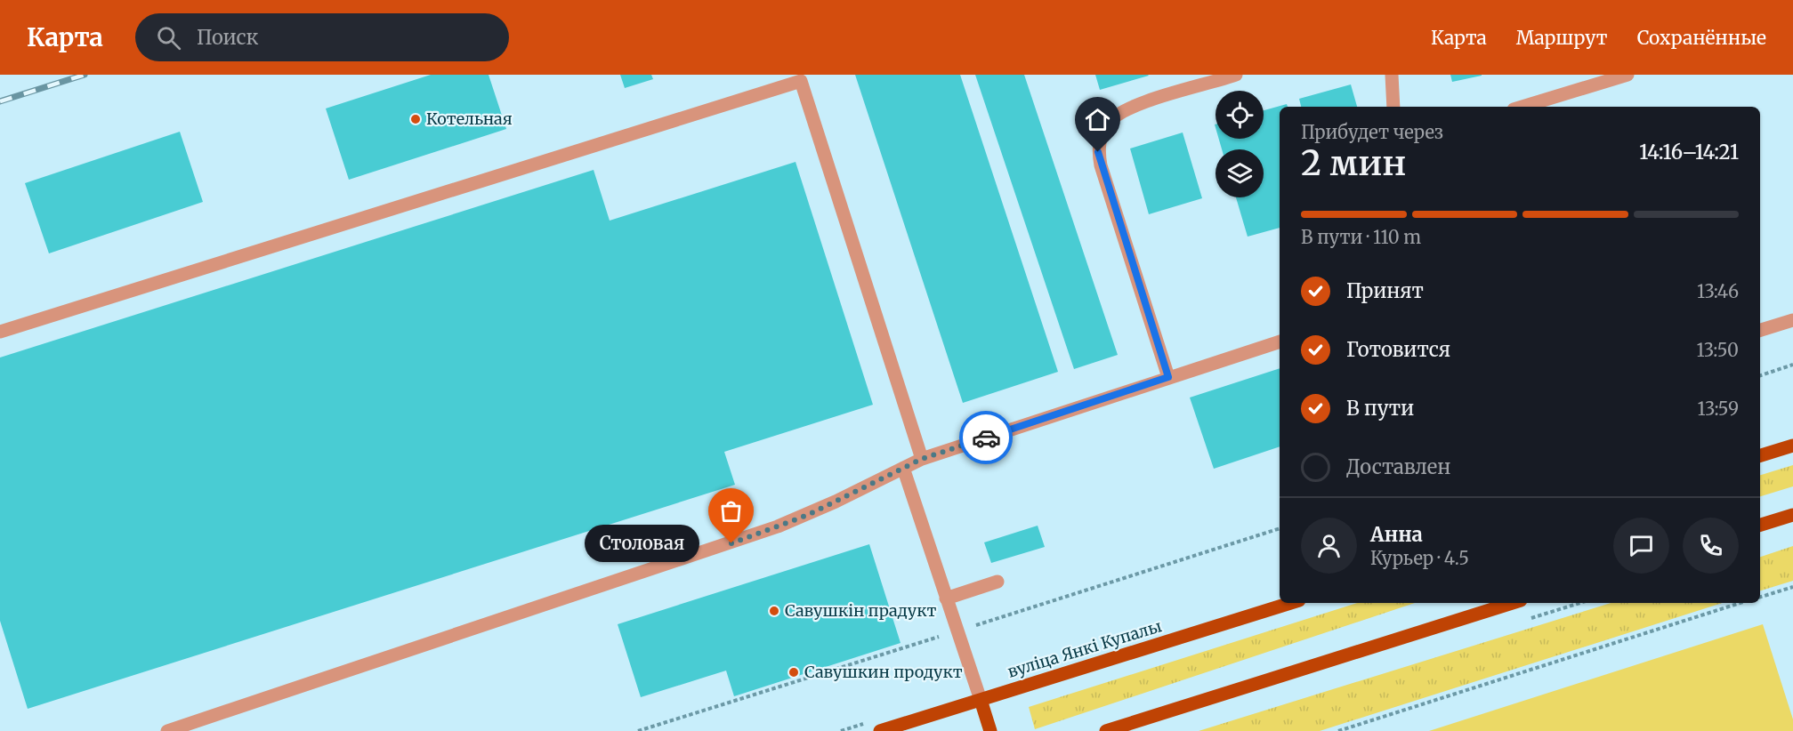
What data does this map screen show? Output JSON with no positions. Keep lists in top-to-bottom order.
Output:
{
  "streets": {
    "main road": ["вуліца Янкі Купалы"]
  },
  "places": [
    "Котельная",
    "Столовая",
    "Савушкін прадукт",
    "Савушкин продукт"
  ],
  "page": {
    "header": "Карта",
    "search": "Поиск",
    "nav": ["Карта", "Маршрут", "Сохранённые"],
    "heading": ["2 мин", "Прибудет через", "14:16–14:21"],
    "panel": ["Анна", "Курьер · 4.5"],
    "bar": "В пути · 110 m",
    "list": [
      ["Принят", "13:46"],
      ["Готовится", "13:50"],
      ["В пути", "13:59"],
      "Доставлен"
    ],
    "bubble": "Столовая"
  }
}
